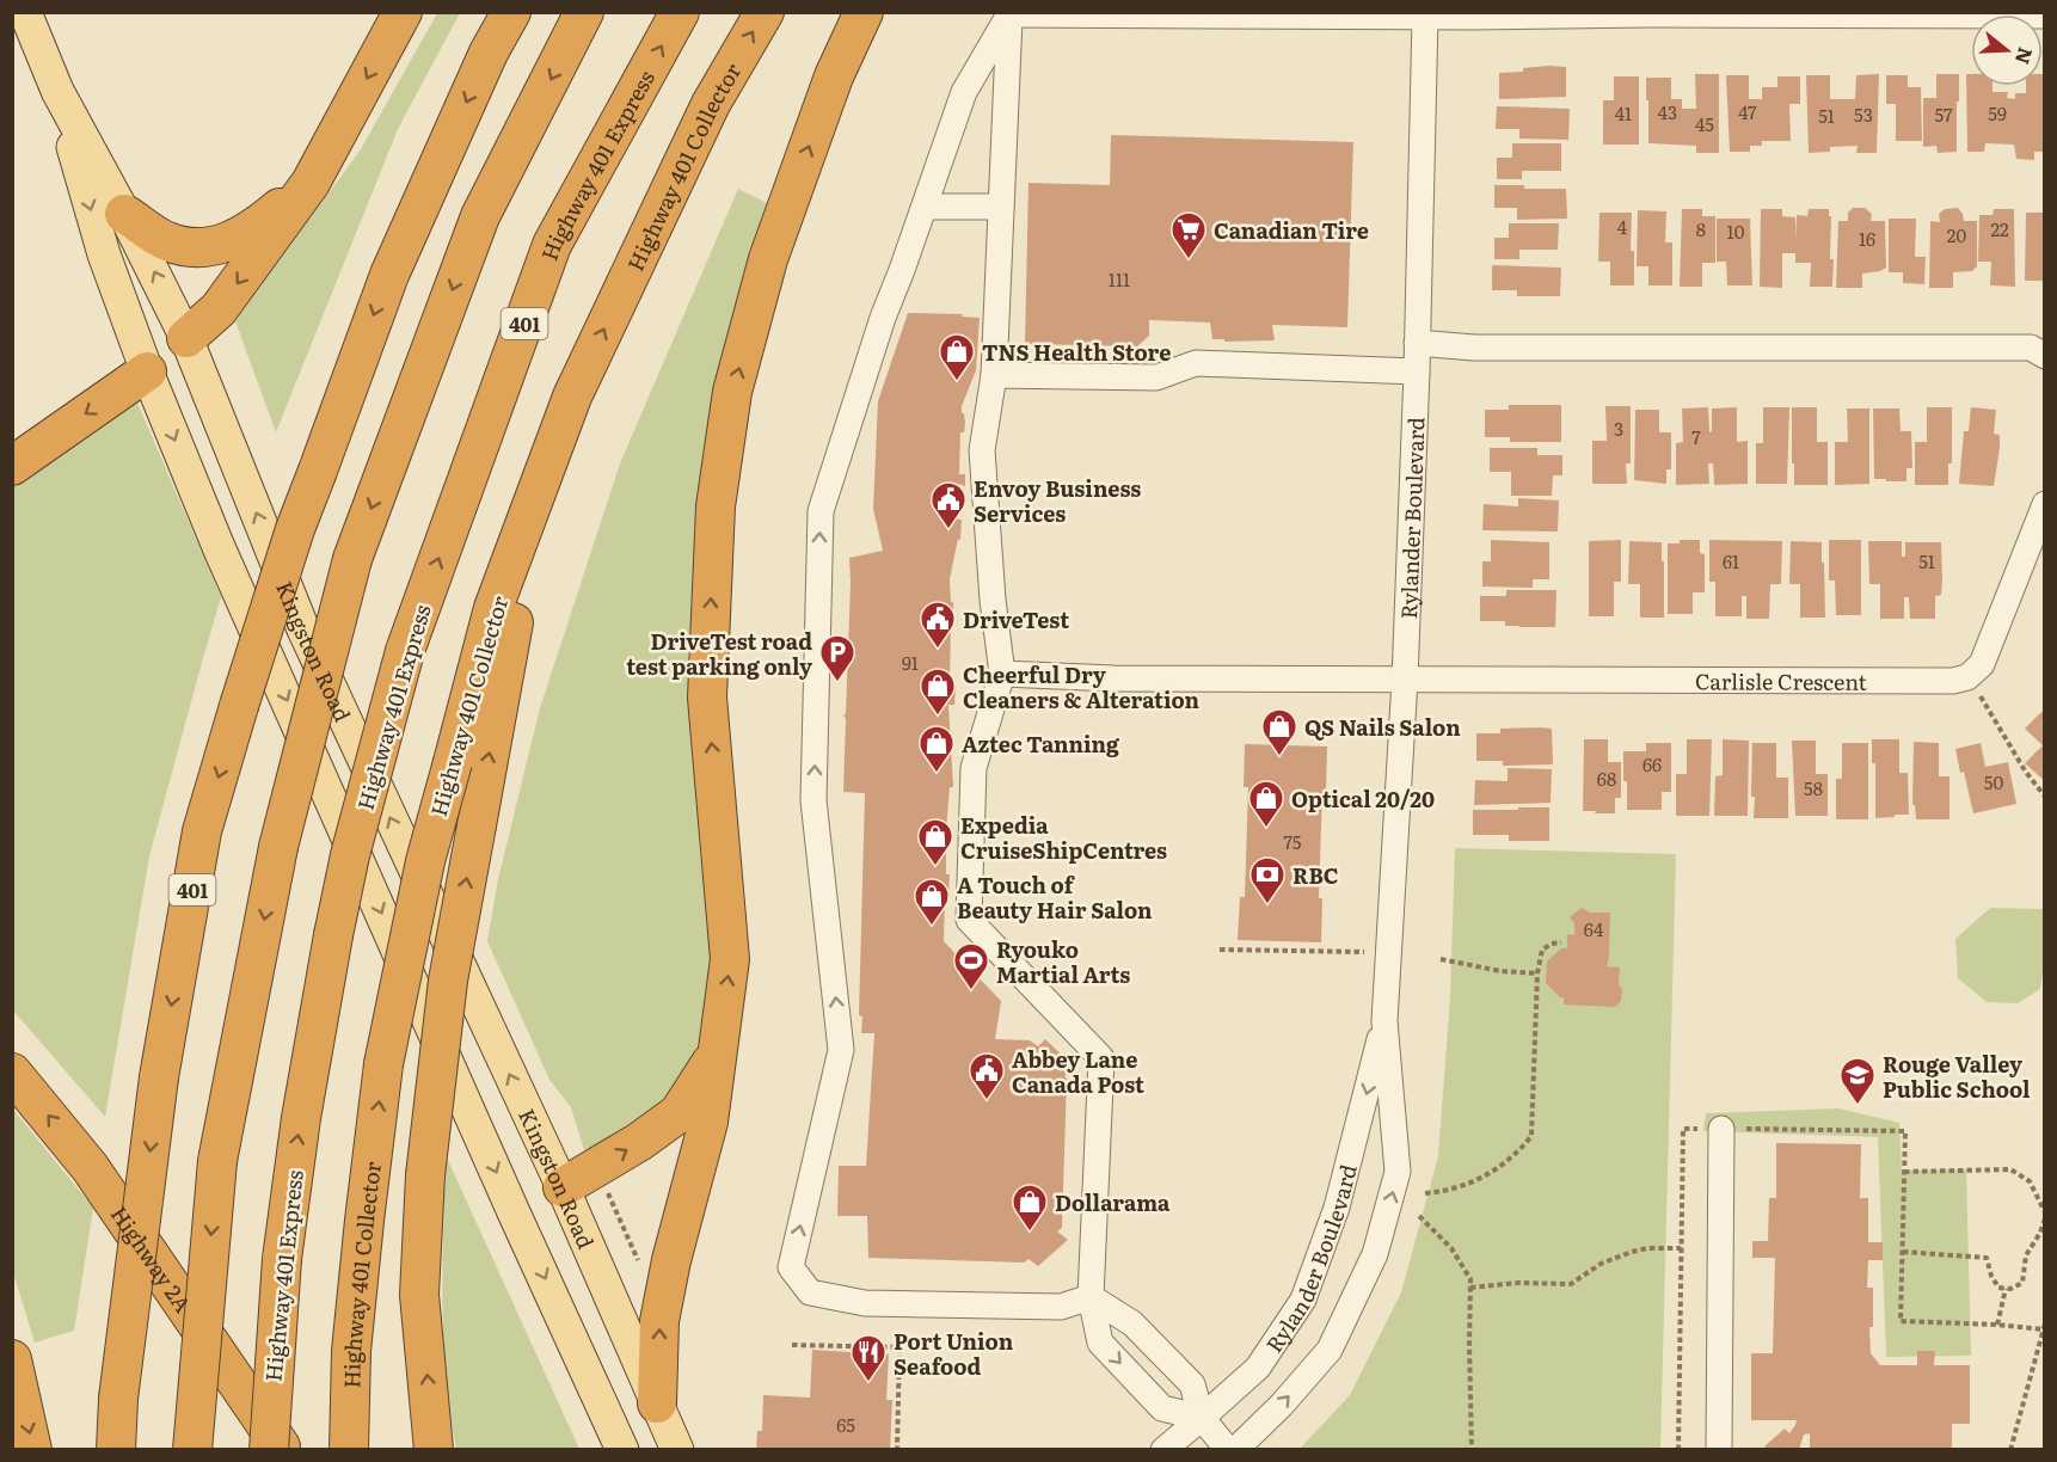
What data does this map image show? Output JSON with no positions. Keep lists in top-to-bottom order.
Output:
{
  "streets": {
    "highway": [
      "Highway 401 Express",
      "Highway 401 Collector",
      "401",
      "Highway 2A"
    ],
    "main road": ["Kingston Road"],
    "street": ["Rylander Boulevard", "Carlisle Crescent"]
  },
  "crossings": [
    ["Rylander Boulevard", "Carlisle Crescent"]
  ],
  "one_way": ["Highway 2A"],
  "places": {
    "supermarket": ["Canadian Tire"],
    "shop": [
      "TNS Health Store",
      "Cheerful Dry Cleaners & Alteration",
      "QS Nails Salon",
      "Aztec Tanning",
      "Optical 20/20",
      "Expedia CruiseShipCentres",
      "A Touch of Beauty Hair Salon",
      "Dollarama"
    ],
    "public building": ["Envoy Business Services", "DriveTest", "Abbey Lane Canada Post"],
    "parking": ["DriveTest road test parking only"],
    "bank": ["RBC"],
    "sports": ["Ryouko Martial Arts"],
    "school or university": ["Rouge Valley Public School"],
    "restaurant": ["Port Union Seafood"]
  },
  "house_numbers": [
    "43",
    "47",
    "41",
    "59",
    "53",
    "57",
    "51",
    "45",
    "4",
    "8",
    "22",
    "10",
    "20",
    "16",
    "111",
    "3",
    "7",
    "61",
    "51",
    "91",
    "66",
    "68",
    "50",
    "58",
    "75",
    "64",
    "65"
  ],
  "north": "right"
}
